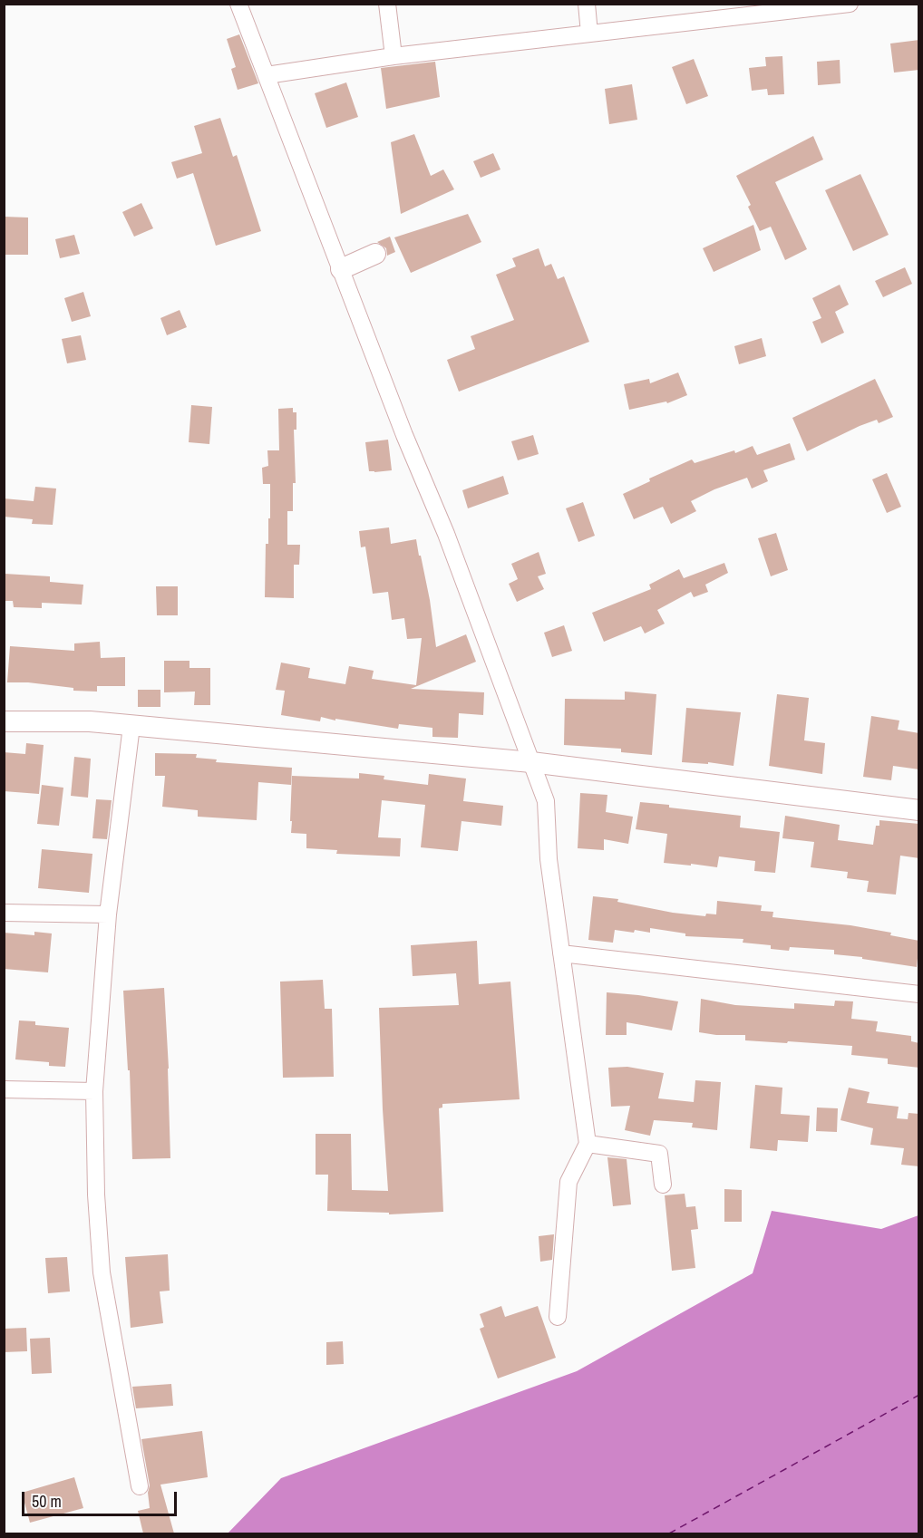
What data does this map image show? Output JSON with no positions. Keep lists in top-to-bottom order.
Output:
{
  "scale_bar": "50 m"
}
